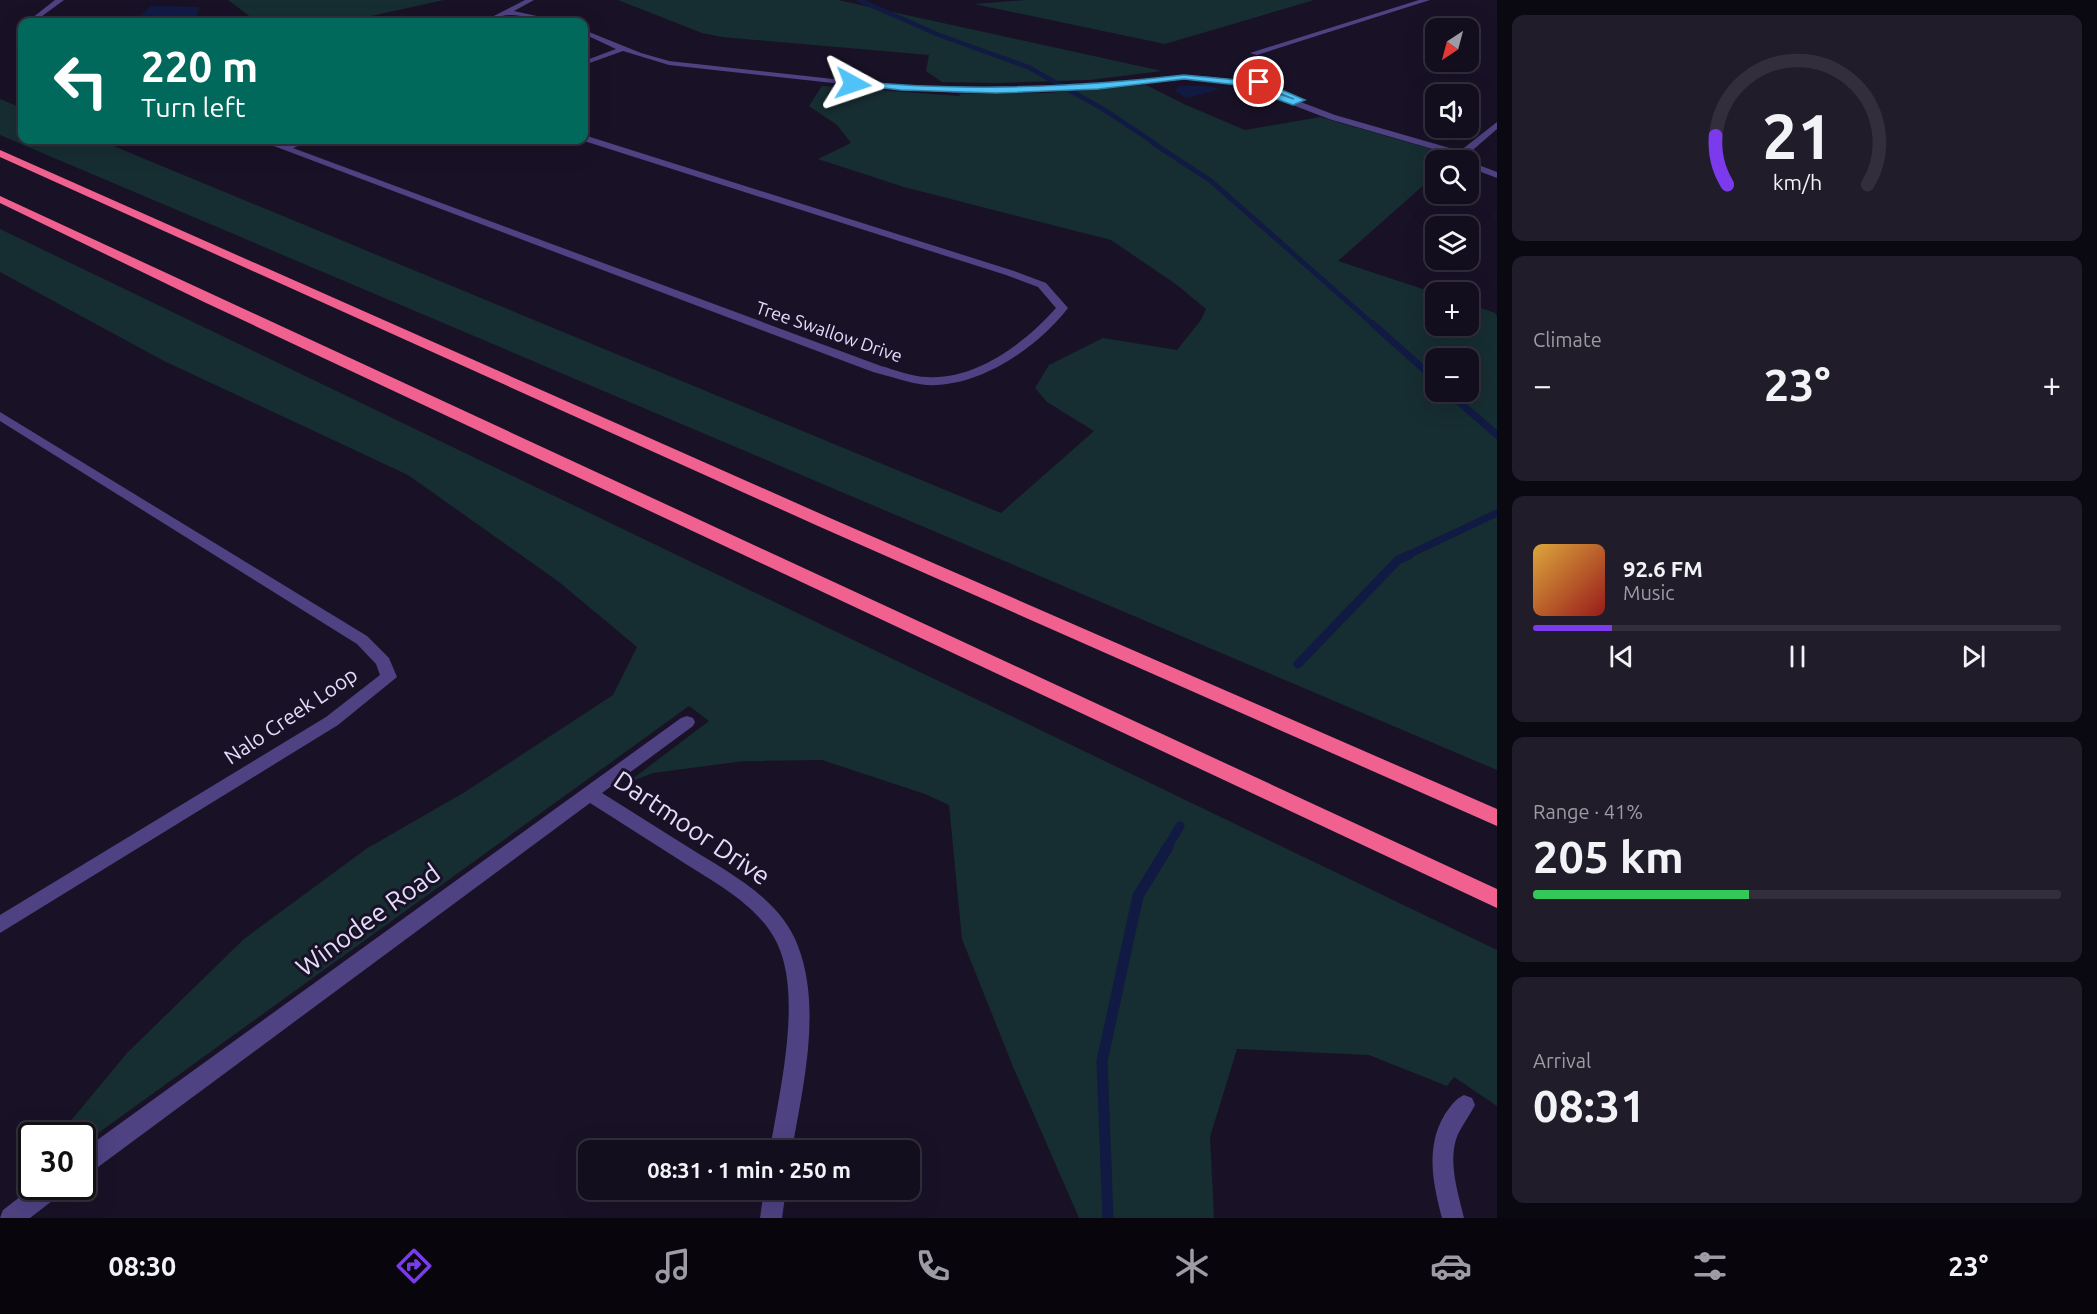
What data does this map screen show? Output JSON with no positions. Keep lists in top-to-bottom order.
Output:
{
  "streets": {
    "street": [
      "Tree Swallow Drive",
      "Nalo Creek Loop",
      "Dartmoor Drive",
      "Winodee Road"
    ]
  },
  "crossings": [
    ["Dartmoor Drive", "Winodee Road"]
  ],
  "north": "bottom left",
  "page": {
    "map_buttons": ["+", "−"],
    "turn": ["220 m", "Turn left"],
    "tile": [
      "Climate",
      ["Range · 41%", "205 km"],
      ["Arrival", "08:31"]
    ],
    "heat": ["−", "23°", "+"],
    "song": ["92.6 FM", "Music"],
    "limit": "30",
    "trip": "08:31 · 1 min · 250 m",
    "tabs": ["08:30", "23°"],
    "gauge": ["21", "km/h"]
  }
}
